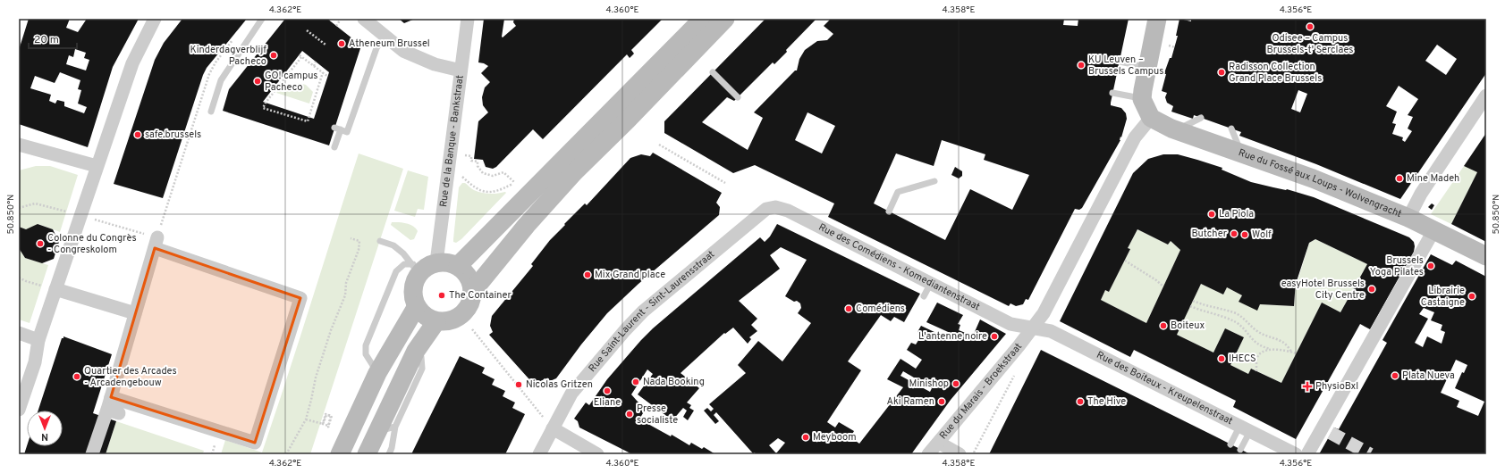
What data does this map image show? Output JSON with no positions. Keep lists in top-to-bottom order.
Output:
{
  "streets": {
    "street": [
      "Rue de la Banque - Bankstraat",
      "Rue du Fossé aux Loups - Wolvengracht",
      "Rue des Comédiens - Komediantenstraat",
      "Rue Saint-Laurent - Sint-Laurensstraat",
      "Rue des Boiteux - Kreupelenstraat",
      "Rue du Marais - Broekstraat"
    ]
  },
  "crossings": [
    ["Rue du Fossé aux Loups - Wolvengracht", "Rue du Marais - Broekstraat"],
    ["Rue des Comédiens - Komediantenstraat", "Rue Saint-Laurent - Sint-Laurensstraat"],
    ["Rue des Comédiens - Komediantenstraat", "Rue des Boiteux - Kreupelenstraat"],
    ["Rue des Comédiens - Komediantenstraat", "Rue du Marais - Broekstraat"],
    ["Rue des Boiteux - Kreupelenstraat", "Rue du Marais - Broekstraat"]
  ],
  "places": {
    "other": [
      "Odisee – Campus Brussels-t' Serclaes",
      "Atheneum Brussel",
      "Kinderdagverblijf Pacheco",
      "KU Leuven – Brussels Campus",
      "Radisson Collection Grand Place Brussels",
      "GO! campus Pacheco",
      "safe.brussels",
      "Mine Madeh",
      "La Piola",
      "Butcher",
      "Wolf",
      "Colonne du Congrès - Congreskolom",
      "Brussels Yoga Pilates",
      "Mix Grand place",
      "easyHotel Brussels City Centre",
      "The Container",
      "Librairie Castaigne",
      "Comédiens",
      "Boiteux",
      "L'antenne noire",
      "IHECS",
      "Plata Nueva",
      "Quartier des Arcades - Arcadengebouw",
      "Nada Booking",
      "Minishop",
      "Nicolas Gritzen",
      "Eliane",
      "Aki Ramen",
      "The Hive",
      "Presse socialiste",
      "Meyboom"
    ],
    "health": ["PhysioBxl"]
  },
  "scale_bar": "20 m",
  "north": "bottom",
  "coordinates": [
    "4.362°E",
    "4.360°E",
    "4.358°E",
    "4.356°E",
    "50.850°N"
  ]
}
